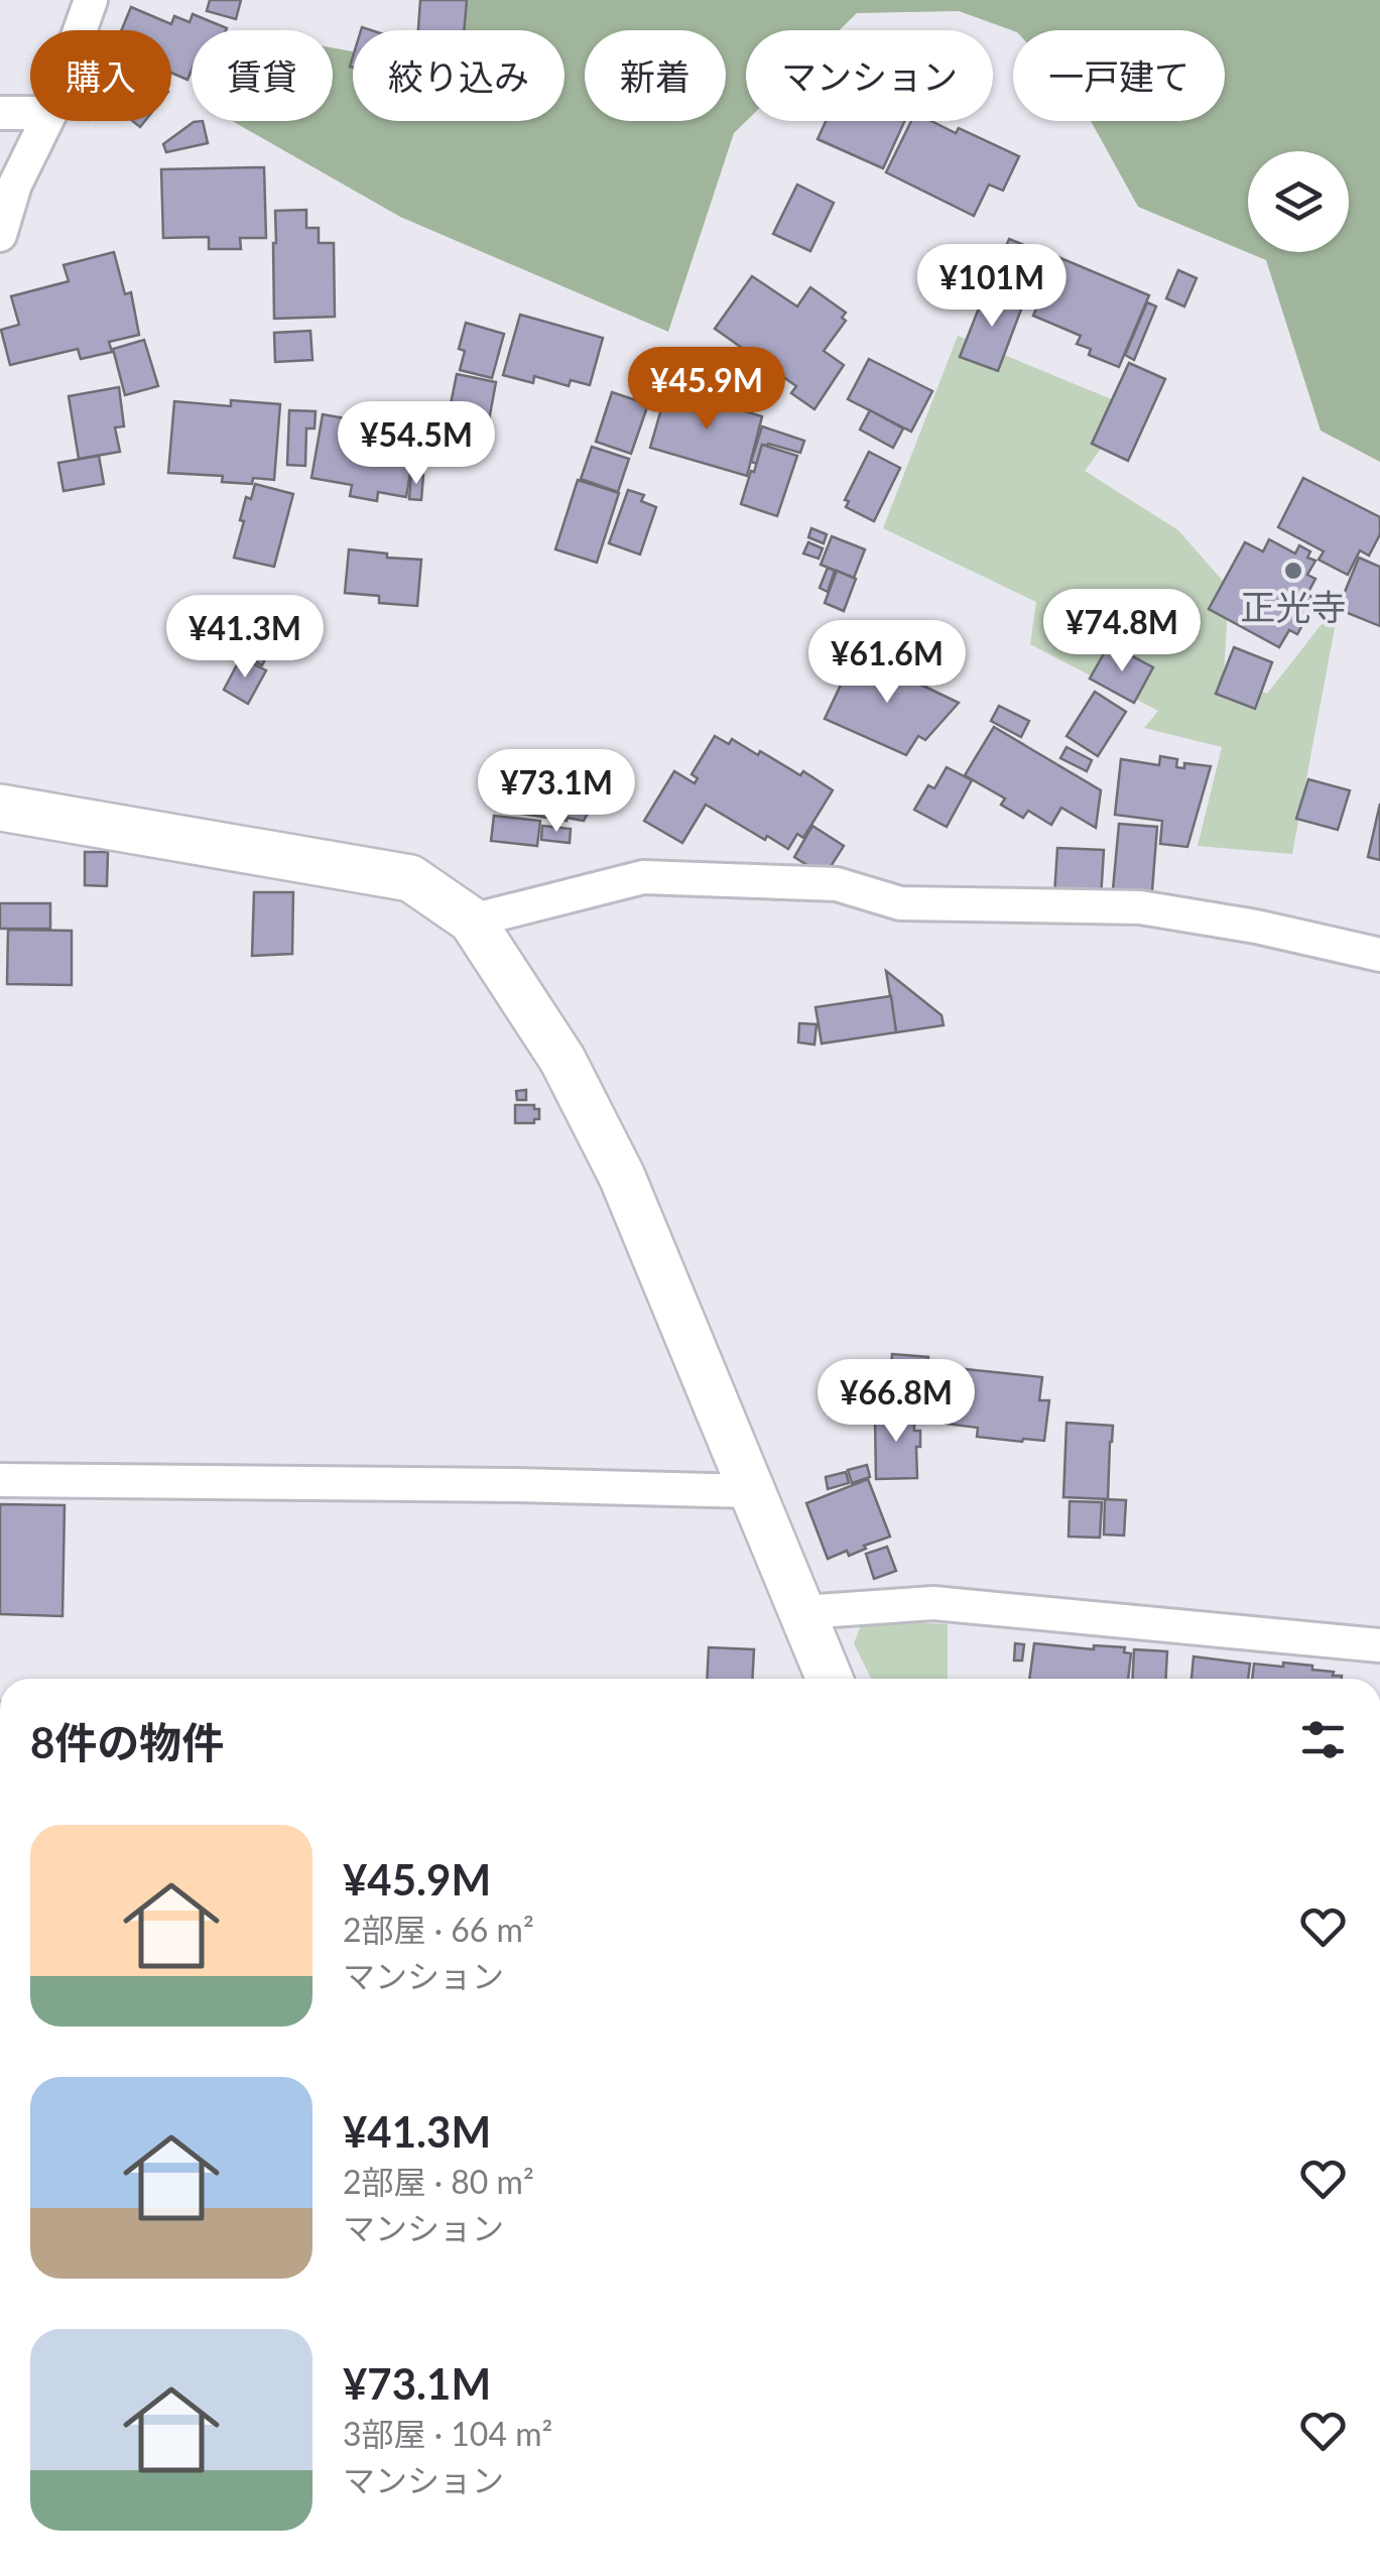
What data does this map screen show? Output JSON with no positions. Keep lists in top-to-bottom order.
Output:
{
  "places": ["正光寺"],
  "page": {
    "chip": [
      "購入",
      "賃貸",
      "絞り込み",
      "新着",
      "マンション",
      "一戸建て"
    ],
    "price": [
      "¥101M",
      "¥45.9M",
      "¥54.5M",
      "¥74.8M",
      "¥41.3M",
      "¥61.6M",
      "¥73.1M",
      "¥66.8M"
    ],
    "heading": "8件の物件",
    "list": [
      {
        "name": "¥45.9M",
        "note": "2部屋 · 66 m² · マンション"
      },
      {
        "name": "¥41.3M",
        "note": "2部屋 · 80 m² · マンション"
      },
      {
        "name": "¥73.1M",
        "note": "3部屋 · 104 m² · マンション"
      }
    ]
  }
}
